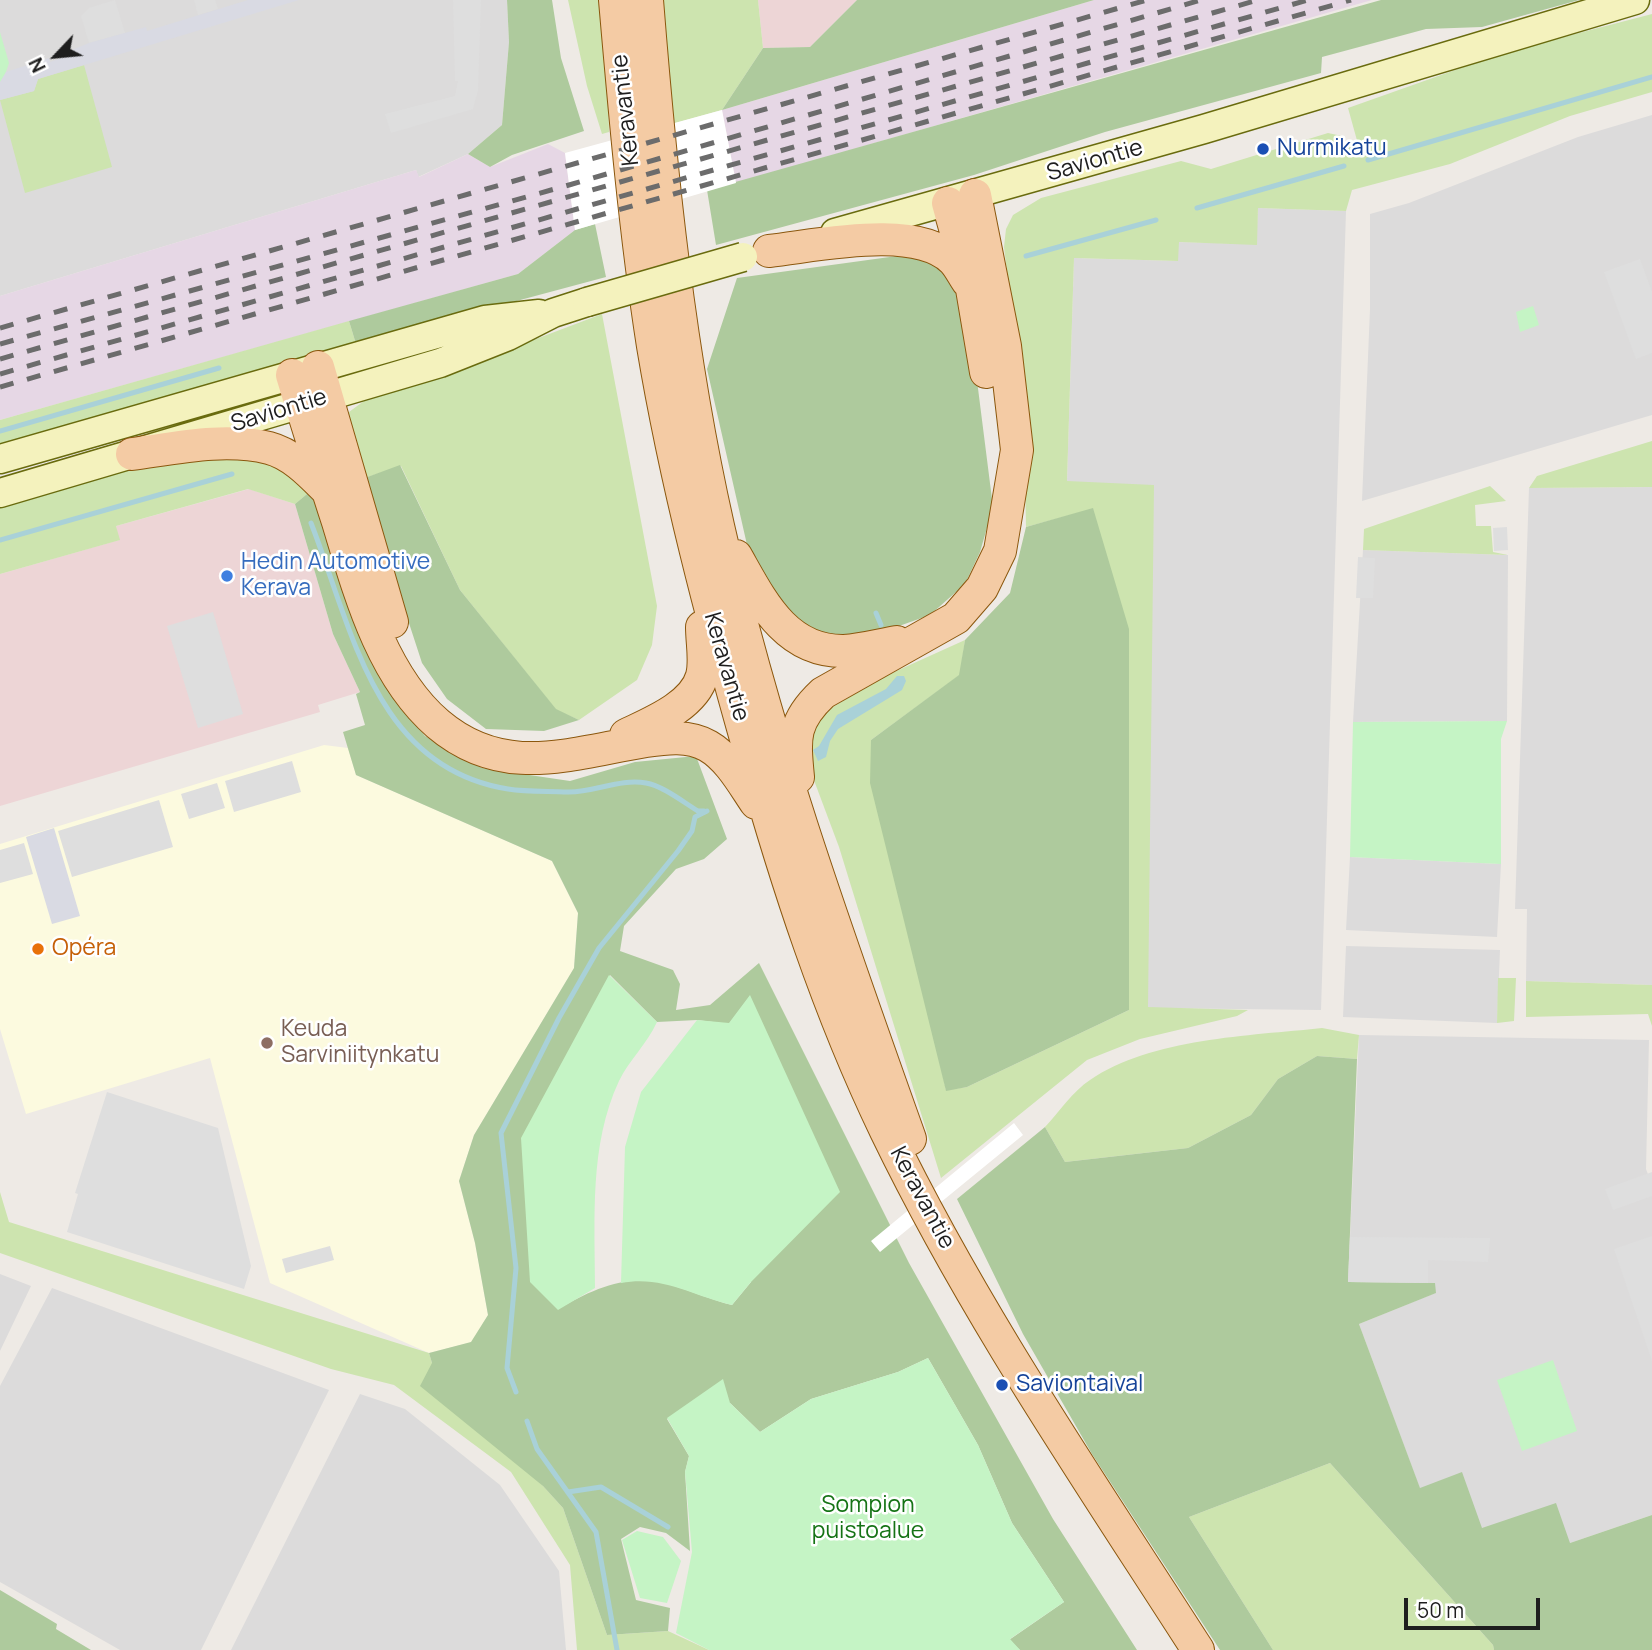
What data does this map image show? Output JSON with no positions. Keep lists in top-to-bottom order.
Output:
{
  "streets": {
    "main road": ["Keravantie", "Saviontie"]
  },
  "parks": ["Sompion puistoalue"],
  "places": [
    "Nurmikatu",
    "Hedin Automotive Kerava",
    "Opéra",
    "Keuda Sarviniitynkatu",
    "Saviontaival"
  ],
  "scale_bar": "50 m",
  "north": "bottom left"
}
